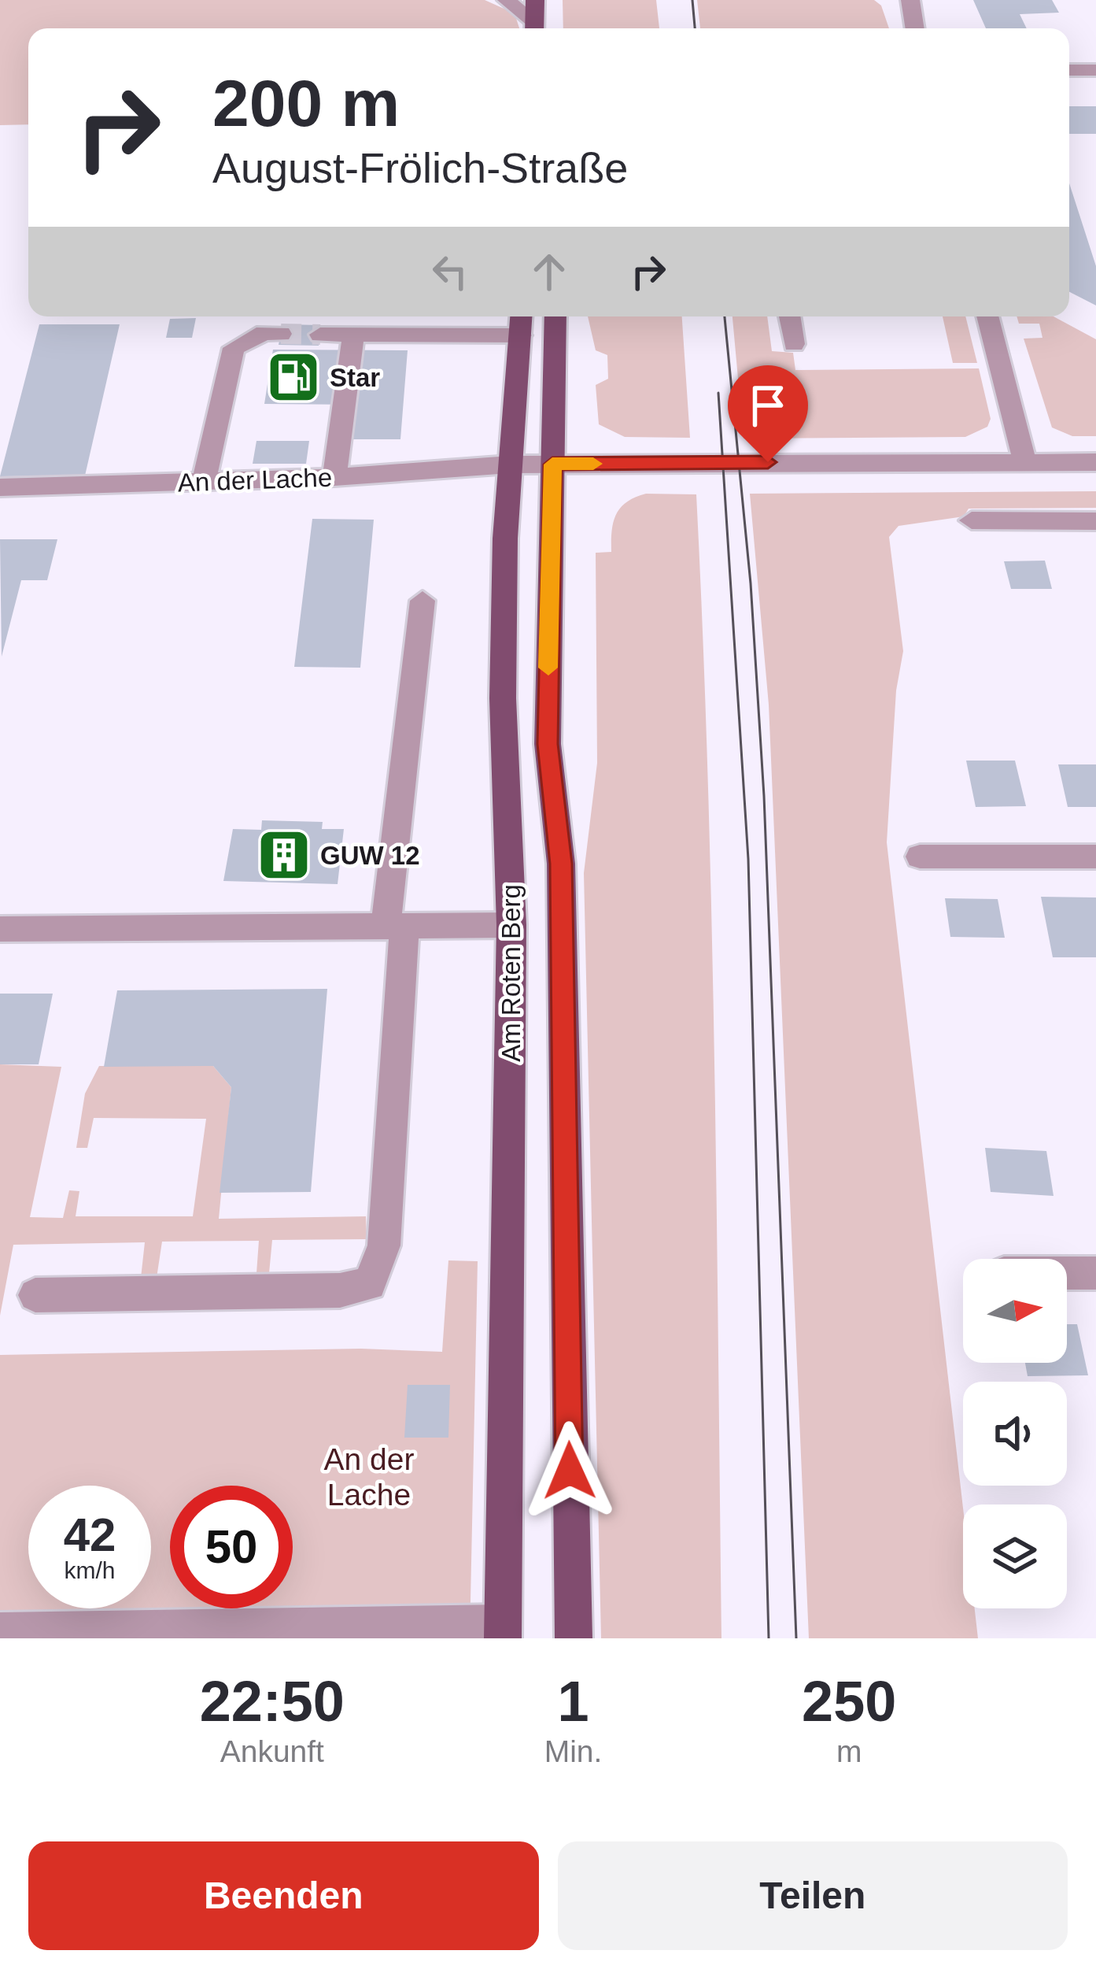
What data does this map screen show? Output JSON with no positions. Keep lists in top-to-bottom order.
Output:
{
  "streets": {
    "main road": ["Am Roten Berg"],
    "street": ["An der Lache"]
  },
  "crossings": [
    ["An der Lache", "Am Roten Berg"]
  ],
  "parks": ["An der Lache"],
  "places": {
    "fuel station": ["Star"],
    "building": ["GUW 12"]
  },
  "north": "right",
  "page": {
    "turn": ["200 m", "August-Frölich-Straße"],
    "speed": "42 km/h",
    "limit": "50",
    "eta": [
      "22:50",
      "Ankunft",
      "1",
      "Min.",
      "250",
      "m"
    ],
    "buttons": ["Beenden", "Teilen"]
  }
}
